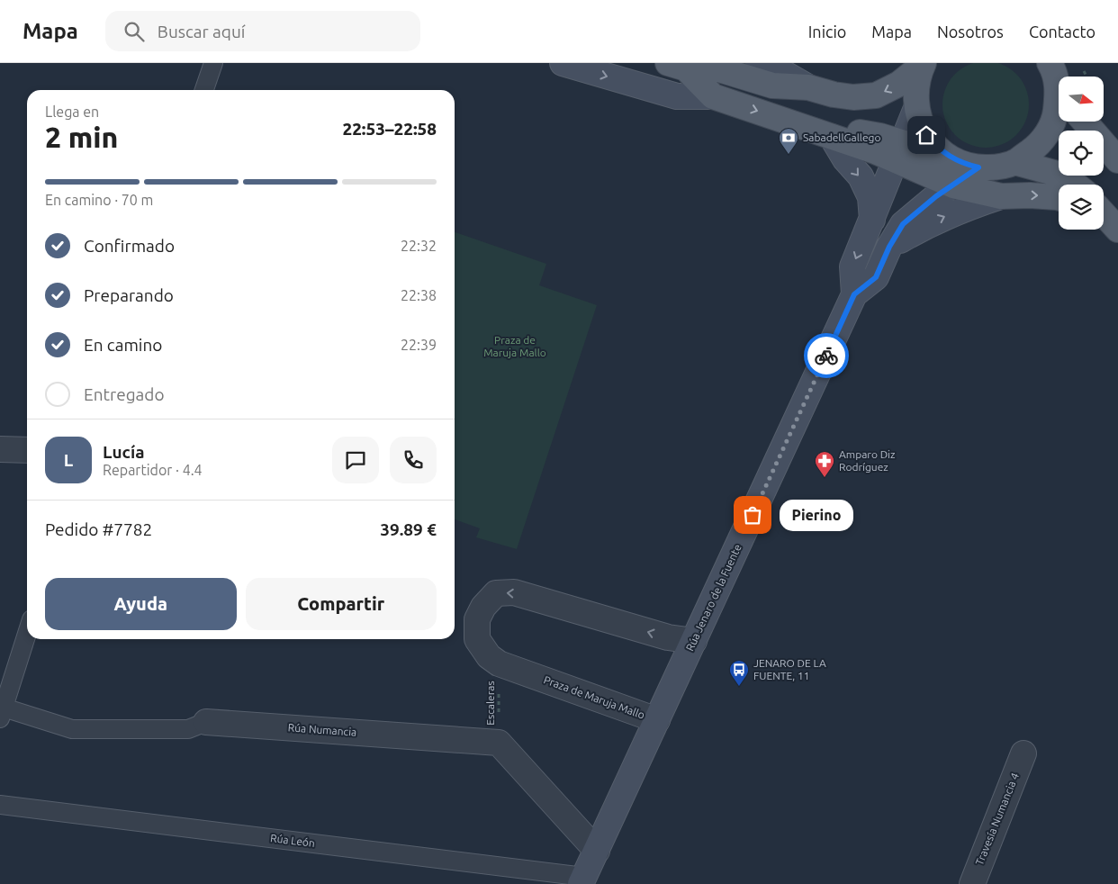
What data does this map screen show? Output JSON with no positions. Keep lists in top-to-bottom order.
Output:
{
  "streets": {
    "main road": ["Rúa Jenaro de la Fuente"],
    "street": [
      "Praza de Maruja Mallo",
      "Rúa Numancia",
      "Travesía Numancia 4",
      "Rúa León"
    ],
    "path": ["Escaleras"]
  },
  "crossings": [
    ["Rúa Jenaro de la Fuente", "Praza de Maruja Mallo"],
    ["Rúa Jenaro de la Fuente", "Rúa León"],
    ["Praza de Maruja Mallo", "Escaleras"],
    ["Escaleras", "Rúa Numancia"]
  ],
  "parks": ["Praza de Maruja Mallo"],
  "places": {
    "bank": ["SabadellGallego"],
    "pharmacy": ["Amparo Diz Rodríguez"],
    "other": ["Pierino"],
    "bus stop": ["JENARO DE LA FUENTE, 11"]
  },
  "north": "right",
  "page": {
    "header": "Mapa",
    "search": "Buscar aquí",
    "nav": [
      "Inicio",
      "Mapa",
      "Nosotros",
      "Contacto"
    ],
    "heading": ["2 min", "Llega en", "22:53–22:58"],
    "panel": [
      "Lucía",
      "Repartidor · 4.4",
      "Pedido #7782",
      "39.89 €"
    ],
    "bar": "En camino · 70 m",
    "list": [
      ["Confirmado", "22:32"],
      ["Preparando", "22:38"],
      ["En camino", "22:39"],
      "Entregado"
    ],
    "round": "L",
    "bubble": "Pierino",
    "buttons": ["Ayuda", "Compartir"]
  }
}
